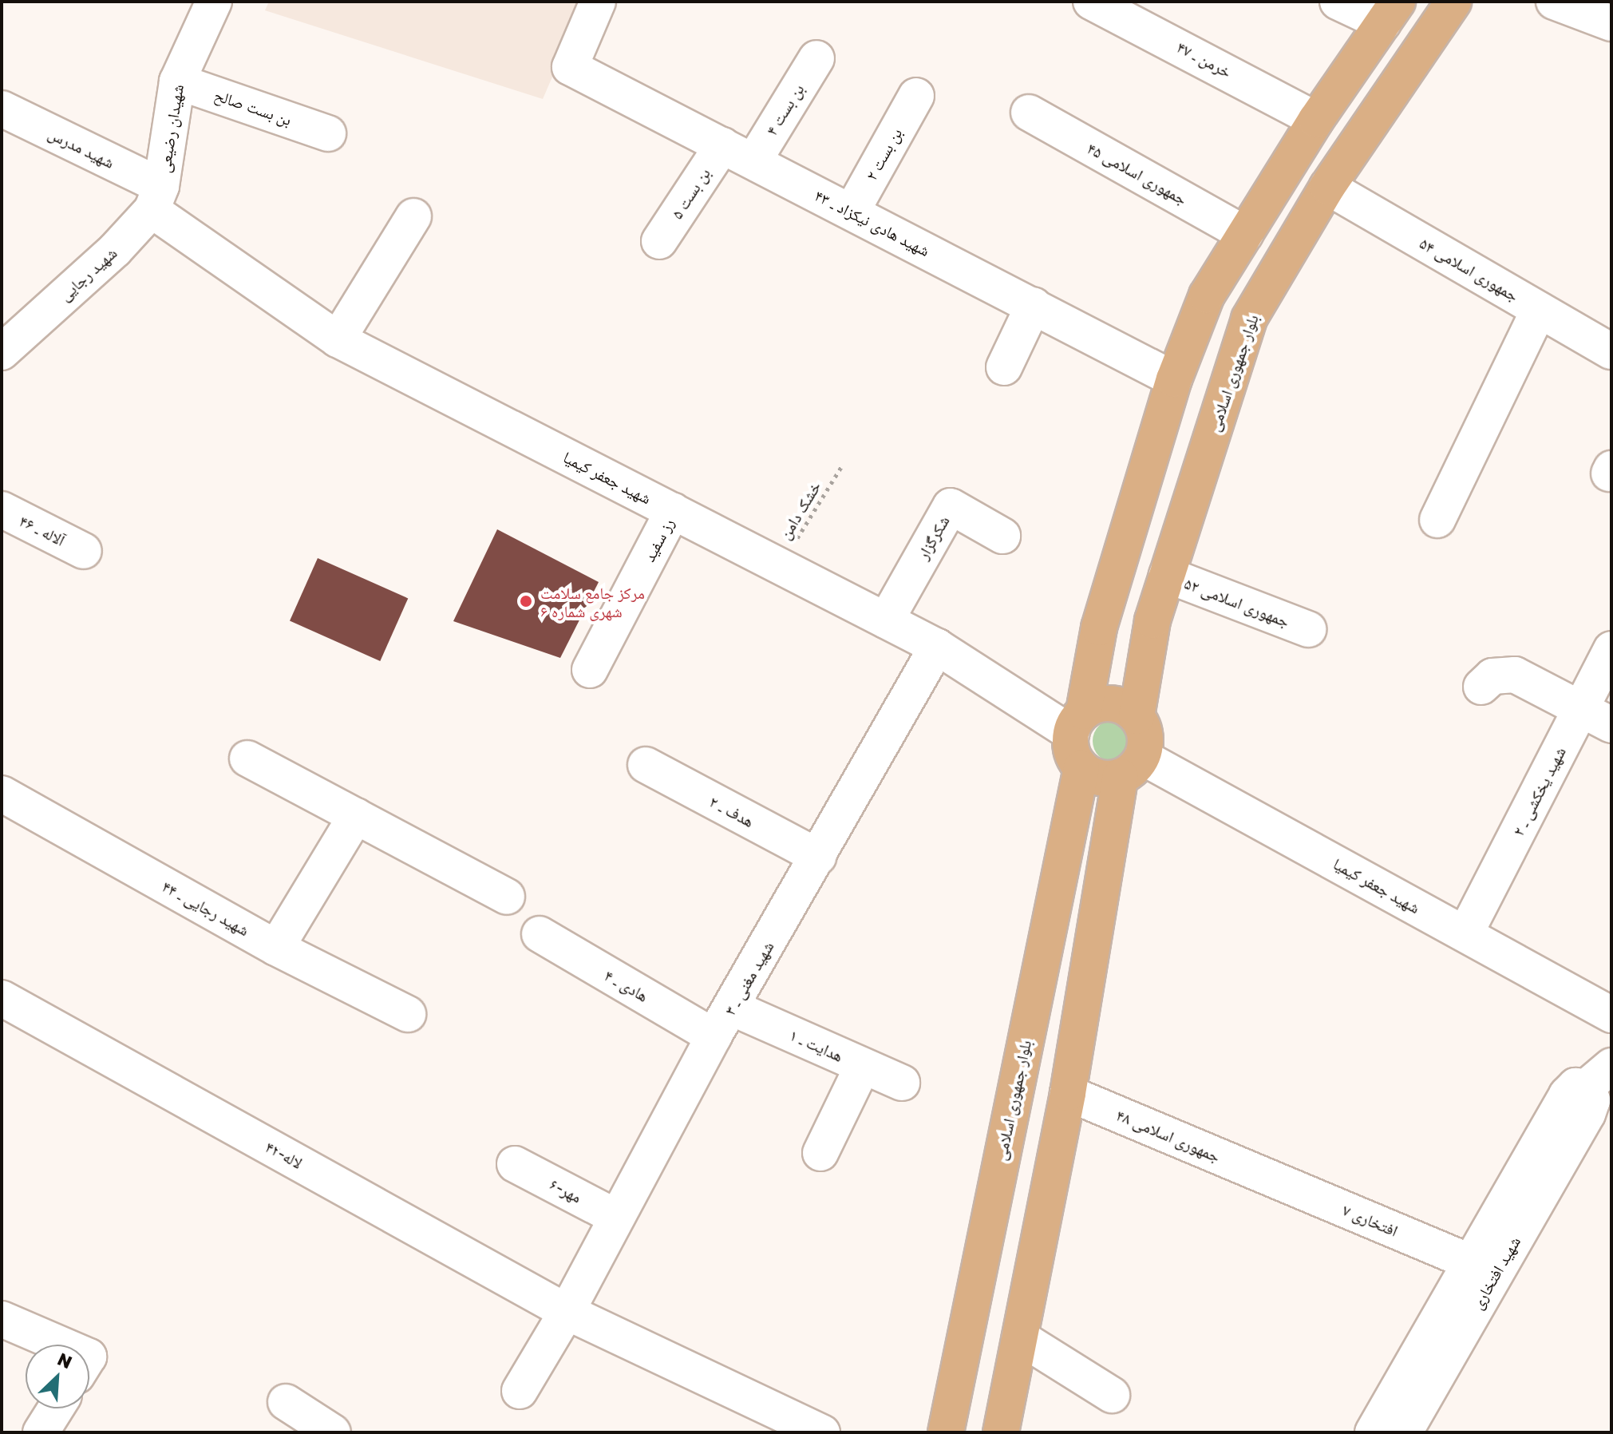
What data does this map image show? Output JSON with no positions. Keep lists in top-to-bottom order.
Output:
{
  "streets": {
    "main road": ["بلوار جمهوری اسلامی"],
    "street": [
      "خرمن ـ ۴۷",
      "بن بست صالح",
      "بن بست ۴",
      "شهیدان رضیعی",
      "شهید مدرس",
      "بن بست ۲",
      "جمهوری اسلامی ۴۵",
      "بن بست ۵",
      "شهید هادی نیکزاد ـ ۴۳",
      "جمهوری اسلامی ۵۴",
      "شهید رجایی",
      "شهید جعفر کیمیا",
      "آلاله ـ ۴۶",
      "شکرگزار",
      "رز سفید",
      "جمهوری اسلامی ۵۲",
      "شهید یخکشی ـ ۲",
      "هدف ـ ۲",
      "شهید رجایی ـ ۴۴",
      "شهید مغنی ـ ۳",
      "هادی ـ ۴",
      "هدایت ـ ۱",
      "جمهوری اسلامی ۴۸",
      "لاله-۴۲",
      "مهر-۶",
      "افتخاری ۷",
      "شهید افتخاری"
    ],
    "path": ["خشک دامن"]
  },
  "crossings": [
    ["بن بست صالح", "شهیدان رضیعی"],
    ["بن بست ۴", "شهید هادی نیکزاد ـ ۴۳"],
    ["شهیدان رضیعی", "شهید مدرس"],
    ["شهیدان رضیعی", "شهید رجایی"],
    ["شهیدان رضیعی", "شهید جعفر کیمیا"],
    ["شهید مدرس", "شهید رجایی"],
    ["شهید مدرس", "شهید جعفر کیمیا"],
    ["بن بست ۲", "شهید هادی نیکزاد ـ ۴۳"],
    ["بن بست ۵", "شهید هادی نیکزاد ـ ۴۳"],
    ["جمهوری اسلامی ۵۴", "بلوار جمهوری اسلامی"],
    ["شهید رجایی", "شهید جعفر کیمیا"],
    ["بلوار جمهوری اسلامی", "شهید جعفر کیمیا"],
    ["بلوار جمهوری اسلامی", "جمهوری اسلامی ۵۲"],
    ["شهید جعفر کیمیا", "خشک دامن"],
    ["شهید جعفر کیمیا", "شکرگزار"],
    ["شهید جعفر کیمیا", "رز سفید"],
    ["شهید جعفر کیمیا", "شهید یخکشی ـ ۲"],
    ["شهید جعفر کیمیا", "شهید مغنی ـ ۳"],
    ["هدف ـ ۲", "شهید مغنی ـ ۳"],
    ["شهید مغنی ـ ۳", "هادی ـ ۴"],
    ["شهید مغنی ـ ۳", "هدایت ـ ۱"],
    ["شهید مغنی ـ ۳", "لاله-۴۲"],
    ["شهید مغنی ـ ۳", "مهر-۶"],
    ["جمهوری اسلامی ۴۸", "افتخاری ۷"]
  ],
  "places": ["مرکز جامع سلامت شهری شماره ۶"],
  "north": "top right"
}
